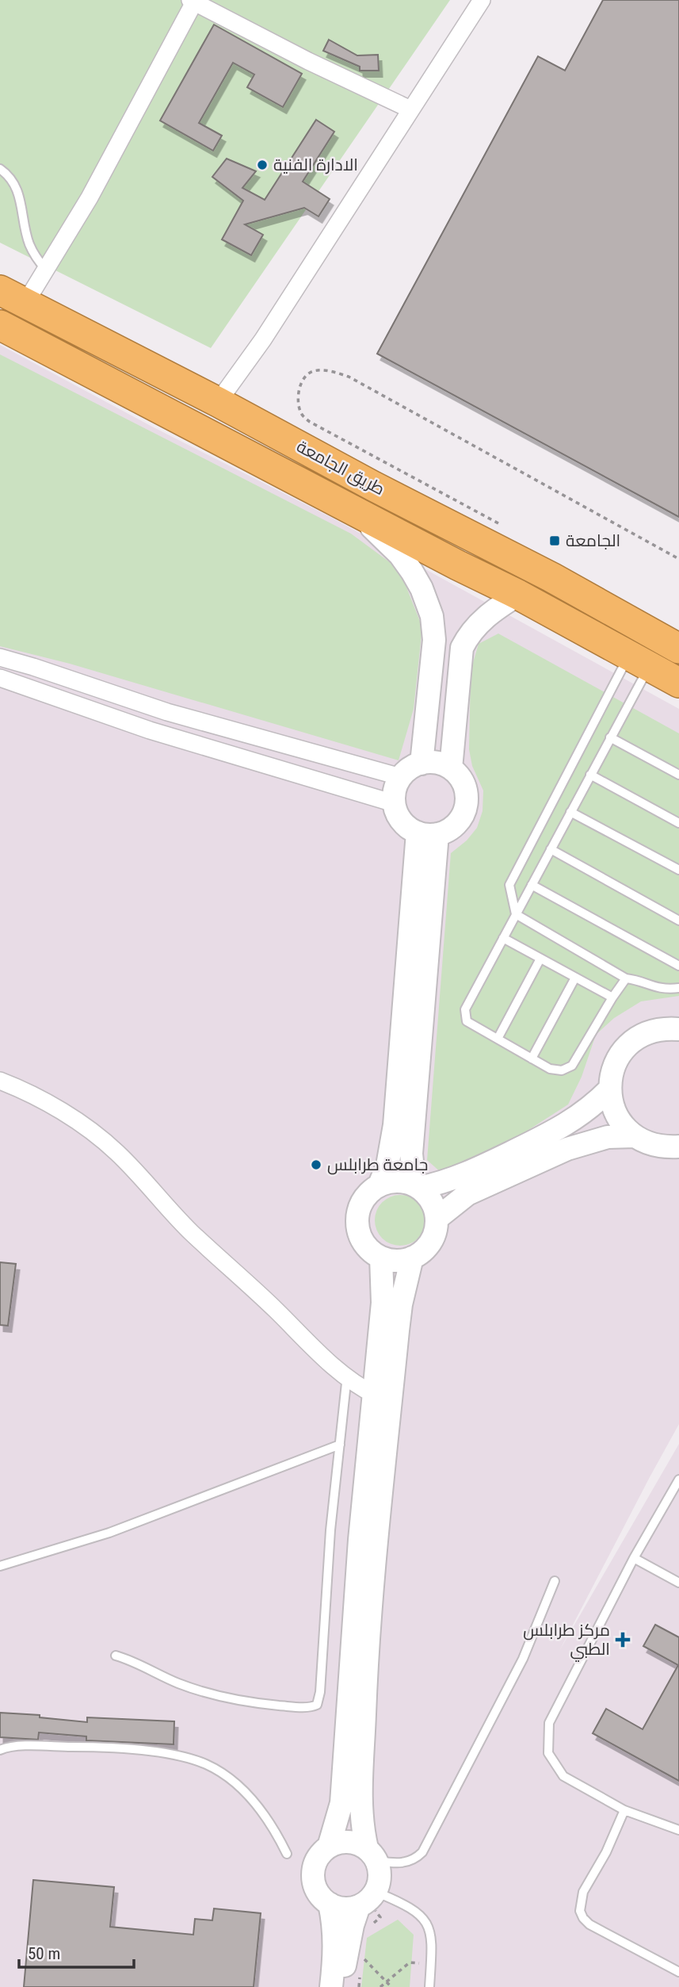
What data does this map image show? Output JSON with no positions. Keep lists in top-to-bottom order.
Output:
{
  "streets": {
    "highway": ["طريق الجامعة"]
  },
  "places": {
    "other": ["الادارة الفنية", "جامعة طرابلس"],
    "transit": ["الجامعة"],
    "health": ["مركز طرابلس الطبي"]
  },
  "scale_bar": "50 m"
}
